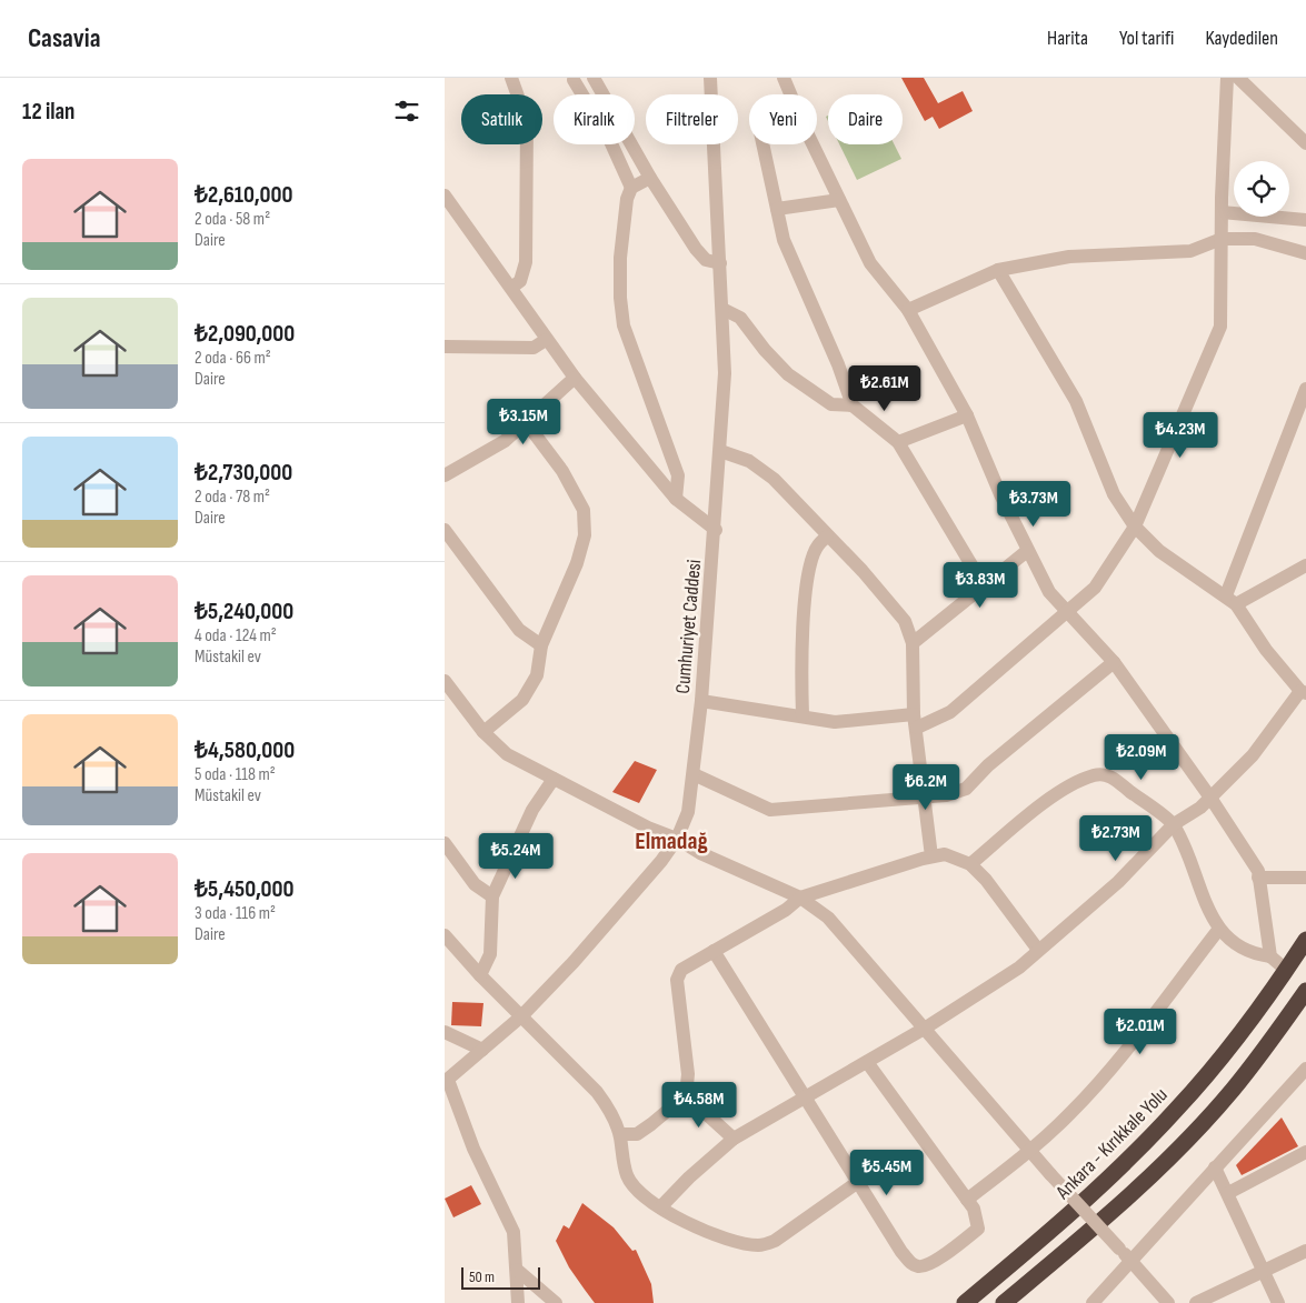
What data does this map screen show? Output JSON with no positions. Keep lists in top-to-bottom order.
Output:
{
  "streets": {
    "highway": ["Ankara - Kırıkkale Yolu"],
    "street": ["Cumhuriyet Caddesi"]
  },
  "districts": ["Elmadağ"],
  "scale_bar": "50 m",
  "page": {
    "header": "Casavia",
    "nav": ["Harita", "Yol tarifi", "Kaydedilen"],
    "heading": "12 ilan",
    "chip": [
      "Satılık",
      "Kiralık",
      "Filtreler",
      "Yeni",
      "Daire"
    ],
    "list": [
      {
        "name": "₺2,610,000",
        "note": "2 oda · 58 m² · Daire"
      },
      {
        "name": "₺2,090,000",
        "note": "2 oda · 66 m² · Daire"
      },
      {
        "name": "₺2,730,000",
        "note": "2 oda · 78 m² · Daire"
      },
      {
        "name": "₺5,240,000",
        "note": "4 oda · 124 m² · Müstakil ev"
      },
      {
        "name": "₺4,580,000",
        "note": "5 oda · 118 m² · Müstakil ev"
      },
      {
        "name": "₺5,450,000",
        "note": "3 oda · 116 m² · Daire"
      }
    ],
    "price": [
      "₺2.61M",
      "₺3.15M",
      "₺4.23M",
      "₺3.73M",
      "₺3.83M",
      "₺2.09M",
      "₺6.2M",
      "₺2.73M",
      "₺5.24M",
      "₺2.01M",
      "₺4.58M",
      "₺5.45M"
    ],
    "scale": "50 m"
  }
}
